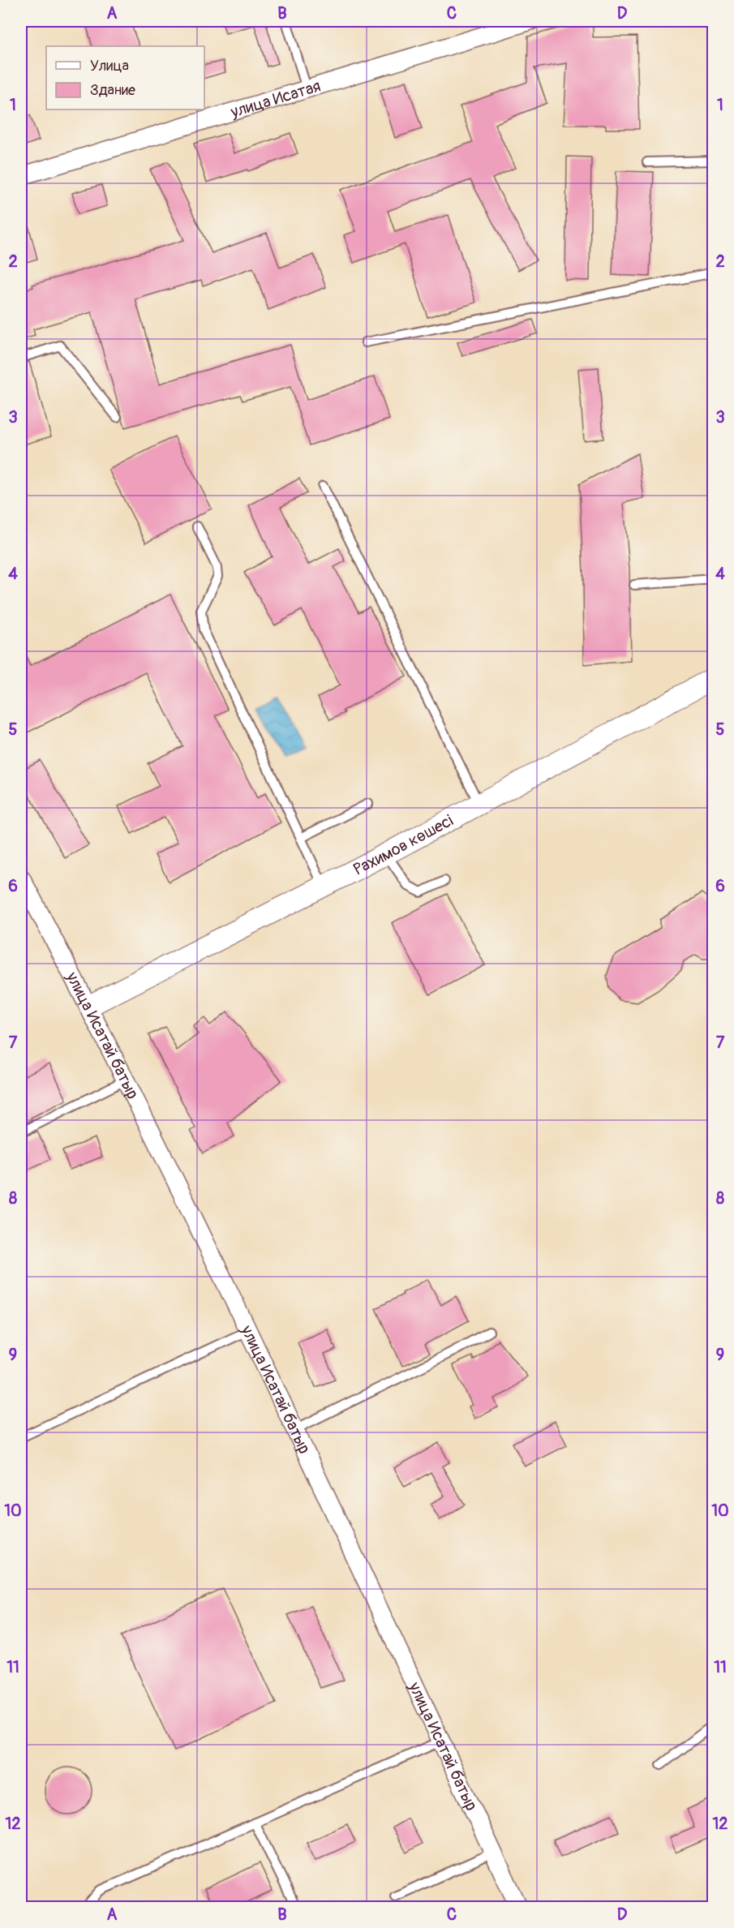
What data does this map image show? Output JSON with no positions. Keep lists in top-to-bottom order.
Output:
{
  "streets": {
    "street": ["улица Исатая", "Рахимов көшесі", "улица Исатай батыр"]
  },
  "crossings": [
    ["Рахимов көшесі", "улица Исатай батыр"]
  ],
  "legend": ["Улица", "Здание"],
  "grid": {
    "columns": [
      "A",
      "B",
      "C",
      "D"
    ],
    "rows": [
      "1",
      "2",
      "3",
      "4",
      "5",
      "6",
      "7",
      "8",
      "9",
      "10",
      "11",
      "12"
    ]
  }
}
